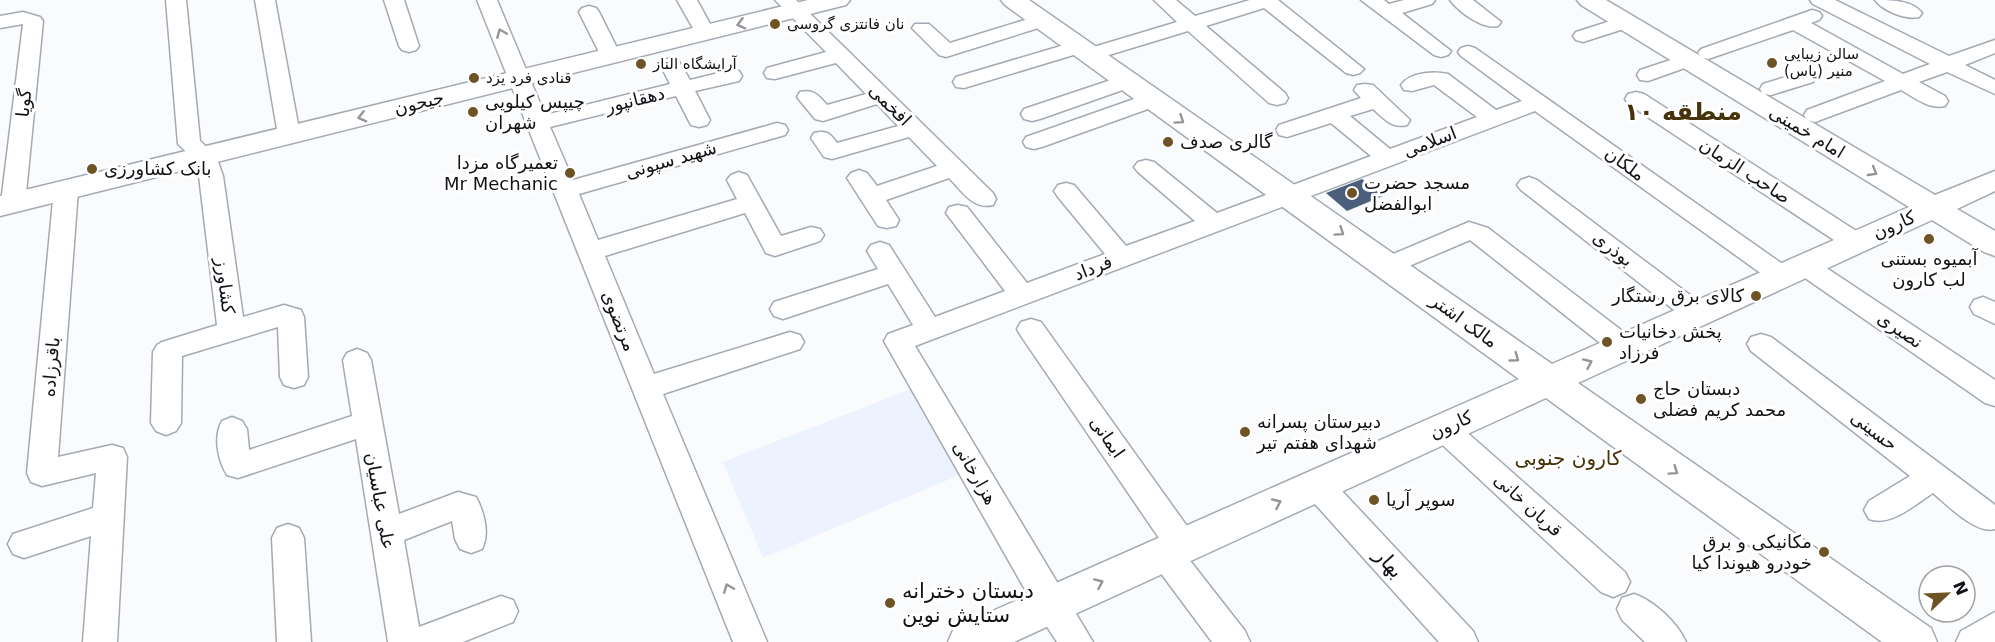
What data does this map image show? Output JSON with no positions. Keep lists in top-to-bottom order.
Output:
{
  "streets": {
    "main road": [
      "جیحون",
      "امام خمینی",
      "کارون",
      "مالک اشتر"
    ],
    "street": [
      "دهقانپور",
      "گویا",
      "افخمی",
      "اسلامی",
      "شهید سپونی",
      "ملکان",
      "صاحب الزمان",
      "بوذری",
      "فرداد",
      "کشاورز",
      "مرتضوی",
      "نصیری",
      "باقرزاده",
      "حسینی",
      "ایمانی",
      "هزارخانی",
      "علی عباسیان",
      "قربان خانی",
      "بهار"
    ]
  },
  "crossings": [
    ["دهقانپور", "مرتضوی"],
    ["گویا", "جیحون"],
    ["جیحون", "افخمی"],
    ["جیحون", "کشاورز"],
    ["جیحون", "مرتضوی"],
    ["جیحون", "باقرزاده"],
    ["امام خمینی", "کارون"],
    ["اسلامی", "ملکان"],
    ["اسلامی", "فرداد"],
    ["اسلامی", "مالک اشتر"],
    ["شهید سپونی", "مرتضوی"],
    ["ملکان", "کارون"],
    ["ملکان", "نصیری"],
    ["صاحب الزمان", "کارون"],
    ["کارون", "بوذری"],
    ["کارون", "مالک اشتر"],
    ["کارون", "نصیری"],
    ["کارون", "ایمانی"],
    ["کارون", "هزارخانی"],
    ["کارون", "قربان خانی"],
    ["کارون", "بهار"],
    ["فرداد", "مالک اشتر"],
    ["فرداد", "هزارخانی"]
  ],
  "one_way": ["جیحون", "مرتضوی", "مالک اشتر"],
  "districts": ["منطقه ۱۰", "کارون جنوبی"],
  "places": [
    "نان فانتزی گروسی",
    "سالن زیبایی منیر (یاس)",
    "آرایشگاه الناز",
    "قنادی فرد یزد",
    "چیپس کیلویی شهران",
    "گالری صدف",
    "بانک کشاورزی",
    "تعمیرگاه مزدا Mr Mechanic",
    "مسجد حضرت ابوالفضل",
    "آبمیوه بستنی لب کارون",
    "کالای برق رستگار",
    "پخش دخانیات فرزاد",
    "دبستان حاج محمد کریم فضلی",
    "دبیرستان پسرانه شهدای هفتم تیر",
    "سوپر آریا",
    "مکانیکی و برق خودرو هیوندا کیا",
    "دبستان دخترانه ستایش نوین"
  ],
  "north": "top right"
}
